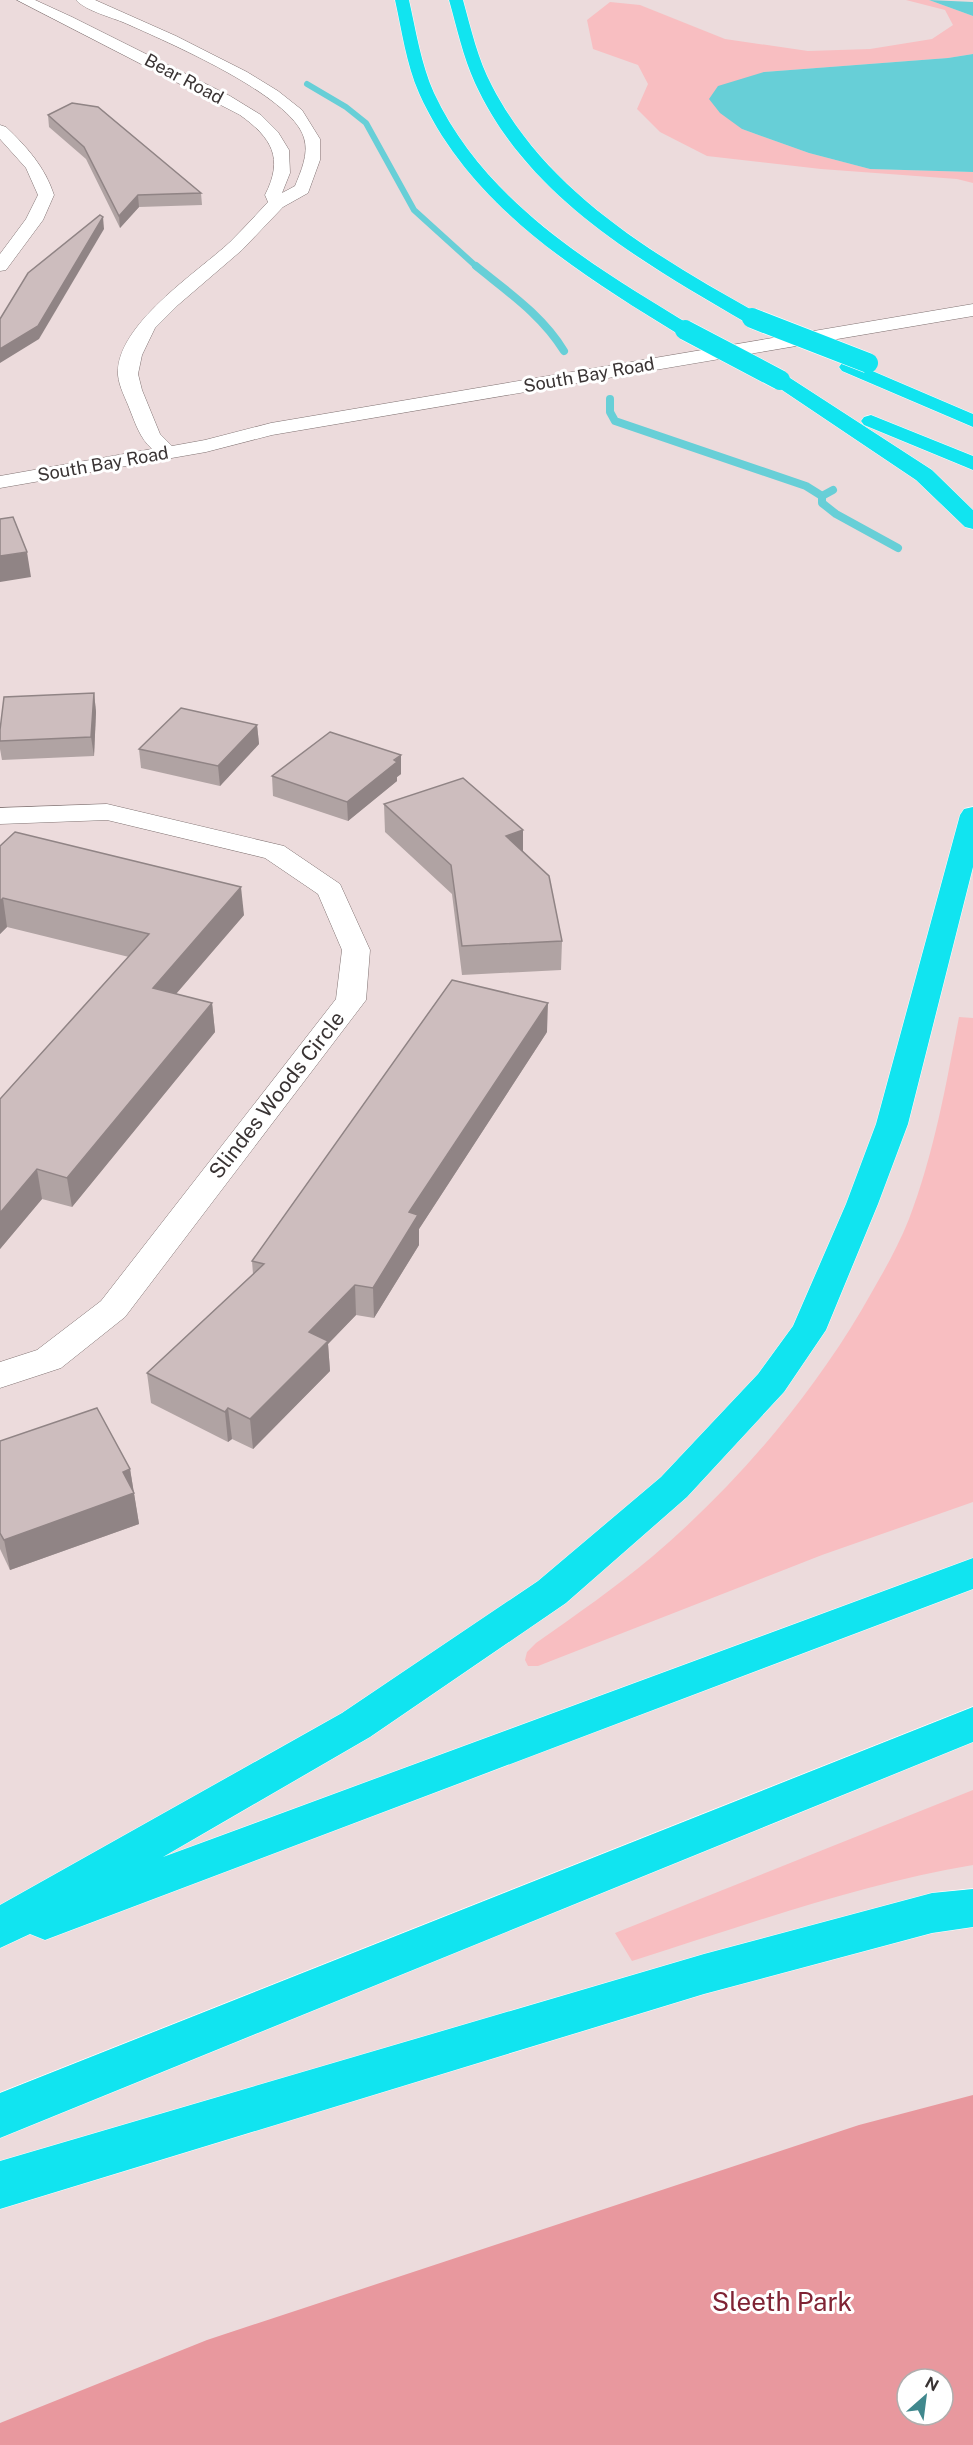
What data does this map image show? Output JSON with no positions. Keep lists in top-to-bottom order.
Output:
{
  "streets": {
    "street": ["Bear Road", "South Bay Road", "Slindes Woods Circle"]
  },
  "crossings": [
    ["Bear Road", "South Bay Road"]
  ],
  "parks": ["Sleeth Park"],
  "north": "top right"
}
